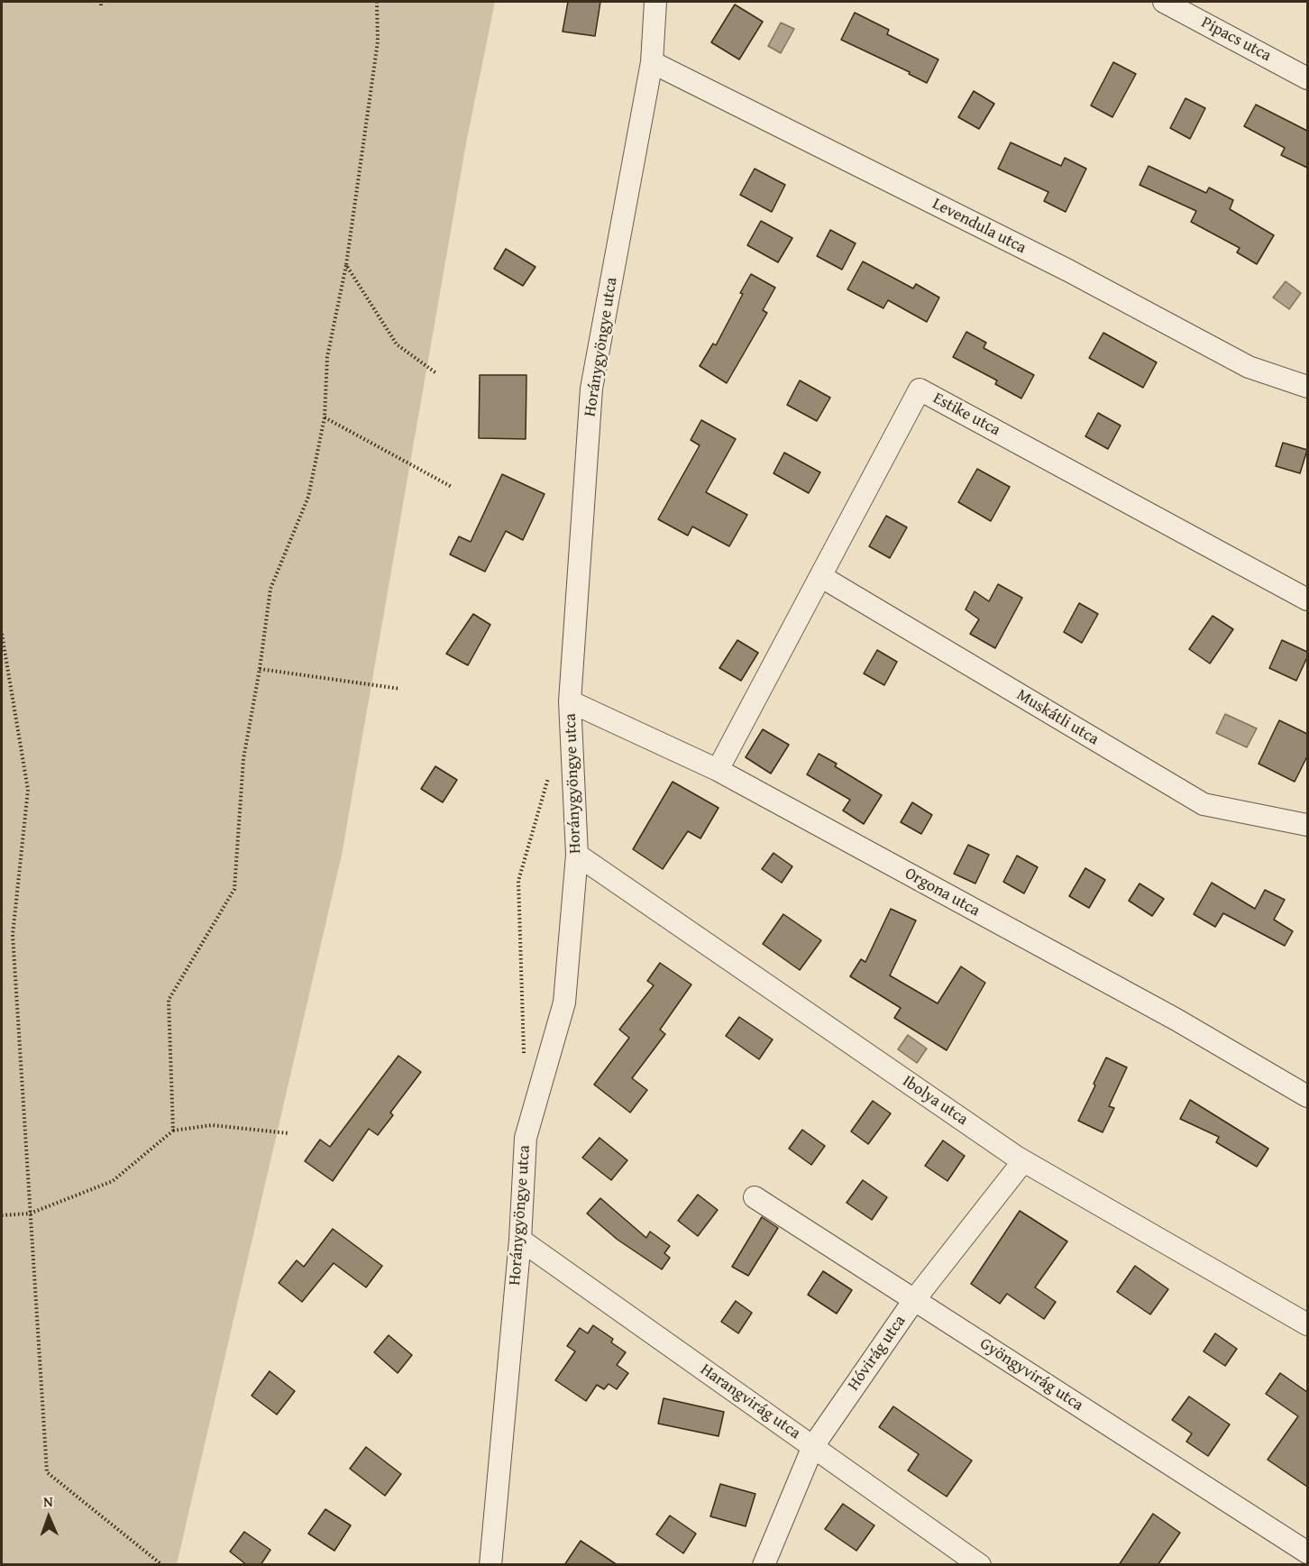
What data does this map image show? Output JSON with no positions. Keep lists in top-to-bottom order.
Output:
{
  "streets": {
    "street": [
      "Pipacs utca",
      "Levendula utca",
      "Horánygyöngye utca",
      "Estike utca",
      "Muskátli utca",
      "Orgona utca",
      "Ibolya utca",
      "Hóvirág utca",
      "Gyöngyvirág utca",
      "Harangvirág utca"
    ]
  },
  "crossings": [
    ["Levendula utca", "Horánygyöngye utca"],
    ["Horánygyöngye utca", "Orgona utca"],
    ["Horánygyöngye utca", "Ibolya utca"],
    ["Horánygyöngye utca", "Harangvirág utca"],
    ["Estike utca", "Muskátli utca"],
    ["Estike utca", "Orgona utca"],
    ["Ibolya utca", "Hóvirág utca"],
    ["Hóvirág utca", "Gyöngyvirág utca"],
    ["Hóvirág utca", "Harangvirág utca"]
  ],
  "north": "top"
}
